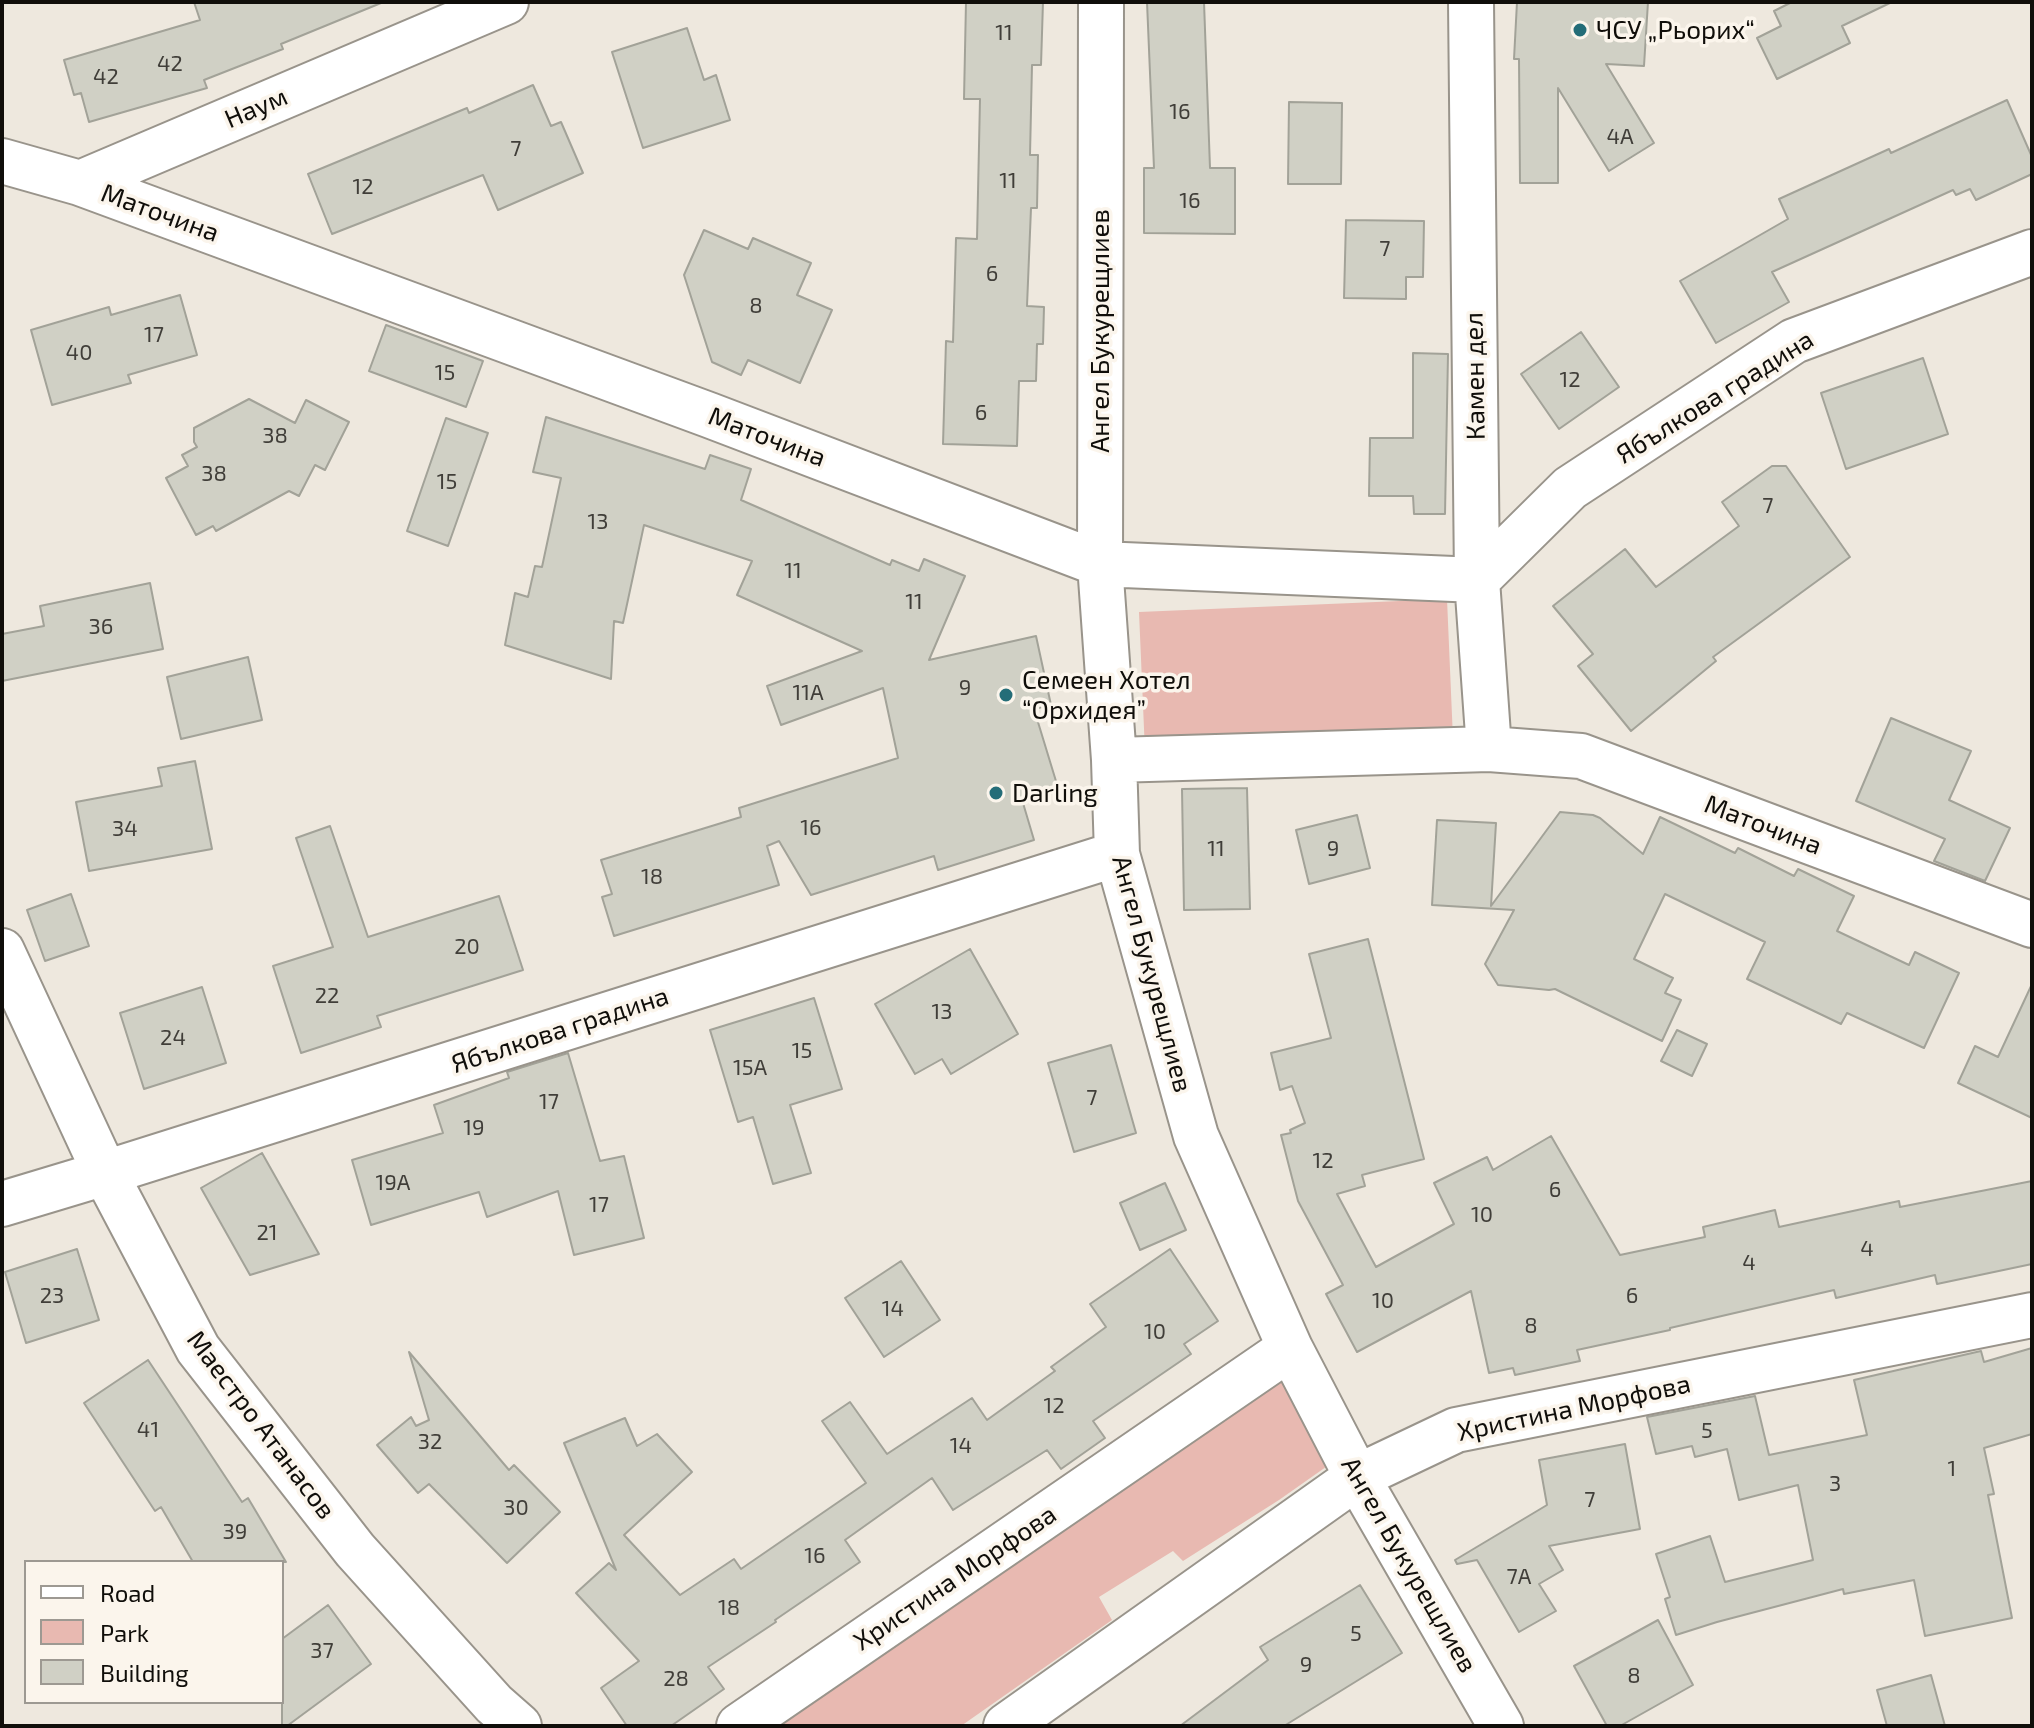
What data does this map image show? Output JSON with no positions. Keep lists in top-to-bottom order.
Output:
{
  "streets": {
    "street": [
      "Наум",
      "Маточина",
      "Ангел Букурещлиев",
      "Камен дел",
      "Ябълкова градина",
      "Христина Морфова",
      "Маестро Атанасов"
    ]
  },
  "crossings": [
    ["Наум", "Маточина"],
    ["Маточина", "Ангел Букурещлиев"],
    ["Маточина", "Камен дел"],
    ["Маточина", "Ябълкова градина"],
    ["Ангел Букурещлиев", "Ябълкова градина"],
    ["Ангел Букурещлиев", "Христина Морфова"],
    ["Камен дел", "Ябълкова градина"],
    ["Ябълкова градина", "Маестро Атанасов"]
  ],
  "places": ["ЧСУ „Рьорих“", "Семеен Хотел “Орхидея”", "Darling"],
  "house_numbers": [
    "11",
    "42",
    "42",
    "16",
    "4А",
    "7",
    "11",
    "12",
    "16",
    "7",
    "6",
    "8",
    "17",
    "40",
    "15",
    "12",
    "6",
    "38",
    "38",
    "15",
    "7",
    "13",
    "11",
    "11",
    "36",
    "9",
    "11А",
    "16",
    "34",
    "11",
    "9",
    "18",
    "20",
    "22",
    "13",
    "24",
    "15",
    "15А",
    "7",
    "17",
    "19",
    "12",
    "19А",
    "6",
    "17",
    "10",
    "21",
    "4",
    "4",
    "23",
    "6",
    "10",
    "14",
    "8",
    "10",
    "12",
    "41",
    "5",
    "32",
    "14",
    "1",
    "3",
    "7",
    "30",
    "39",
    "16",
    "7А",
    "18",
    "5",
    "37",
    "9",
    "8",
    "28"
  ],
  "legend": ["Road", "Park", "Building"]
}
